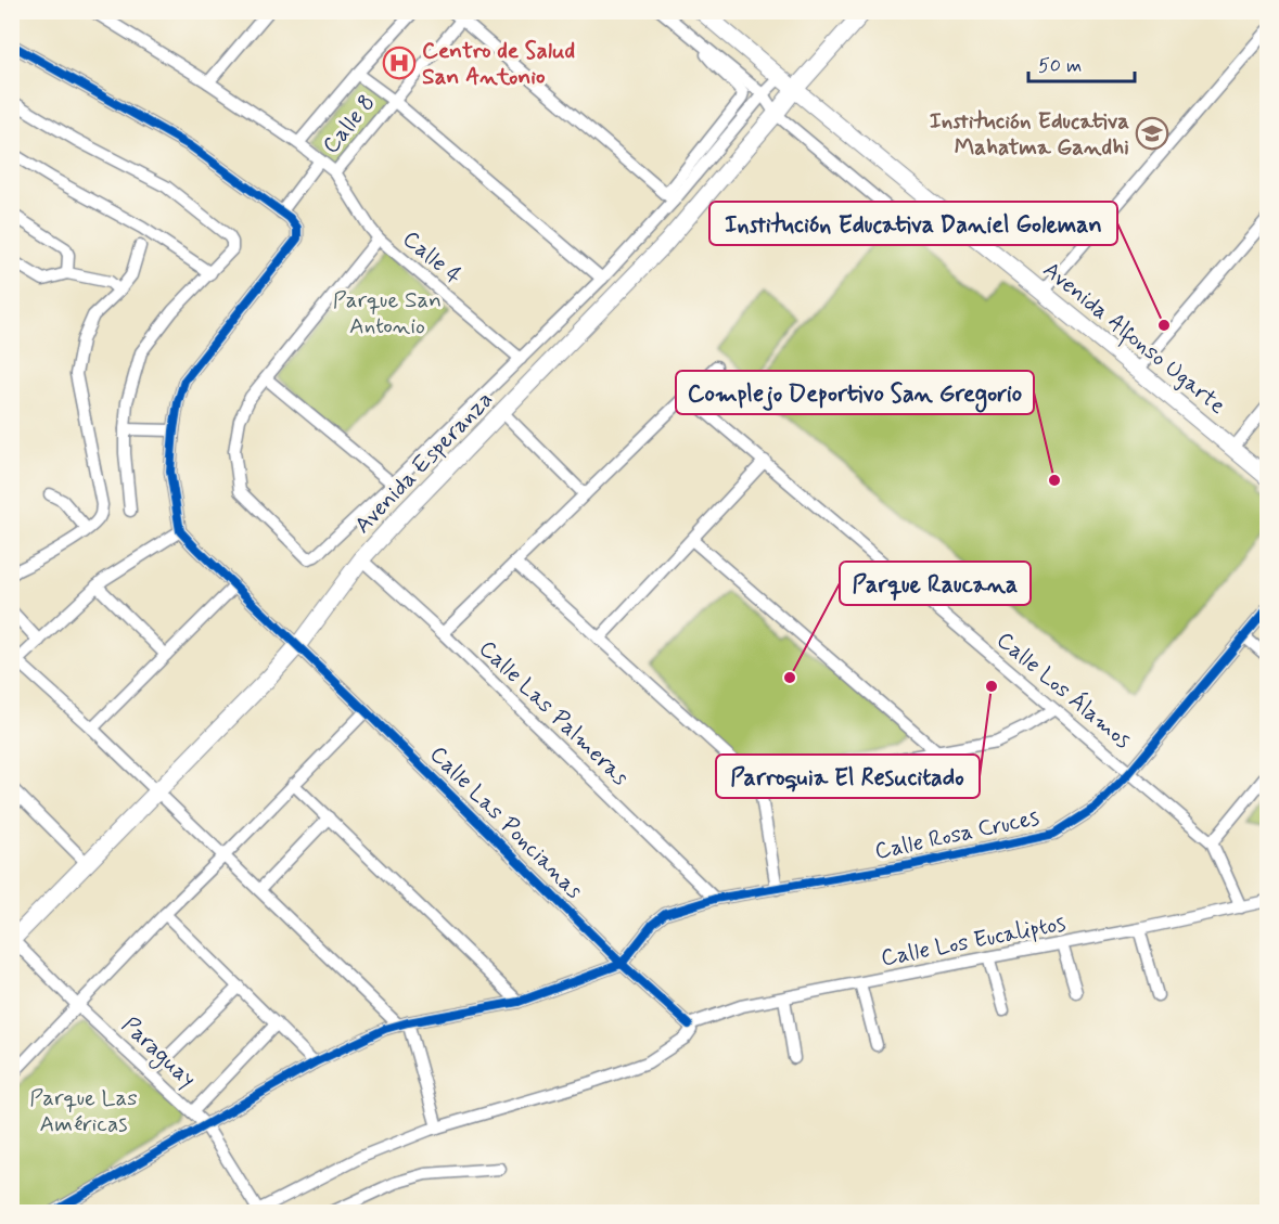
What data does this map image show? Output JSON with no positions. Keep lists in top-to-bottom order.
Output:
{
  "streets": {
    "street": [
      "Calle 8",
      "Calle 4",
      "Avenida Alfonso Ugarte",
      "Avenida Esperanza",
      "Calle Los Álamos",
      "Calle Las Palmeras",
      "Calle Las Poncianas",
      "Calle Rosa Cruces",
      "Calle Los Eucaliptos",
      "Paraguay"
    ]
  },
  "crossings": [
    ["Calle 8", "Calle 4"],
    ["Avenida Alfonso Ugarte", "Avenida Esperanza"],
    ["Avenida Esperanza", "Calle Las Palmeras"],
    ["Avenida Esperanza", "Calle Las Poncianas"],
    ["Avenida Esperanza", "Paraguay"],
    ["Calle Los Álamos", "Calle Rosa Cruces"],
    ["Calle Los Álamos", "Calle Los Eucaliptos"],
    ["Calle Las Palmeras", "Calle Rosa Cruces"],
    ["Calle Las Poncianas", "Calle Rosa Cruces"],
    ["Calle Las Poncianas", "Calle Los Eucaliptos"]
  ],
  "parks": ["Parque San Antonio", "Parque Las Américas"],
  "places": {
    "hospital": ["Centro de Salud San Antonio"],
    "school or university": ["Institución Educativa Mahatma Gandhi"],
    "other": [
      "Institución Educativa Daniel Goleman",
      "Complejo Deportivo San Gregorio",
      "Parque Raucana",
      "Parroquia El Resucitado"
    ]
  },
  "scale_bar": "50 m"
}
